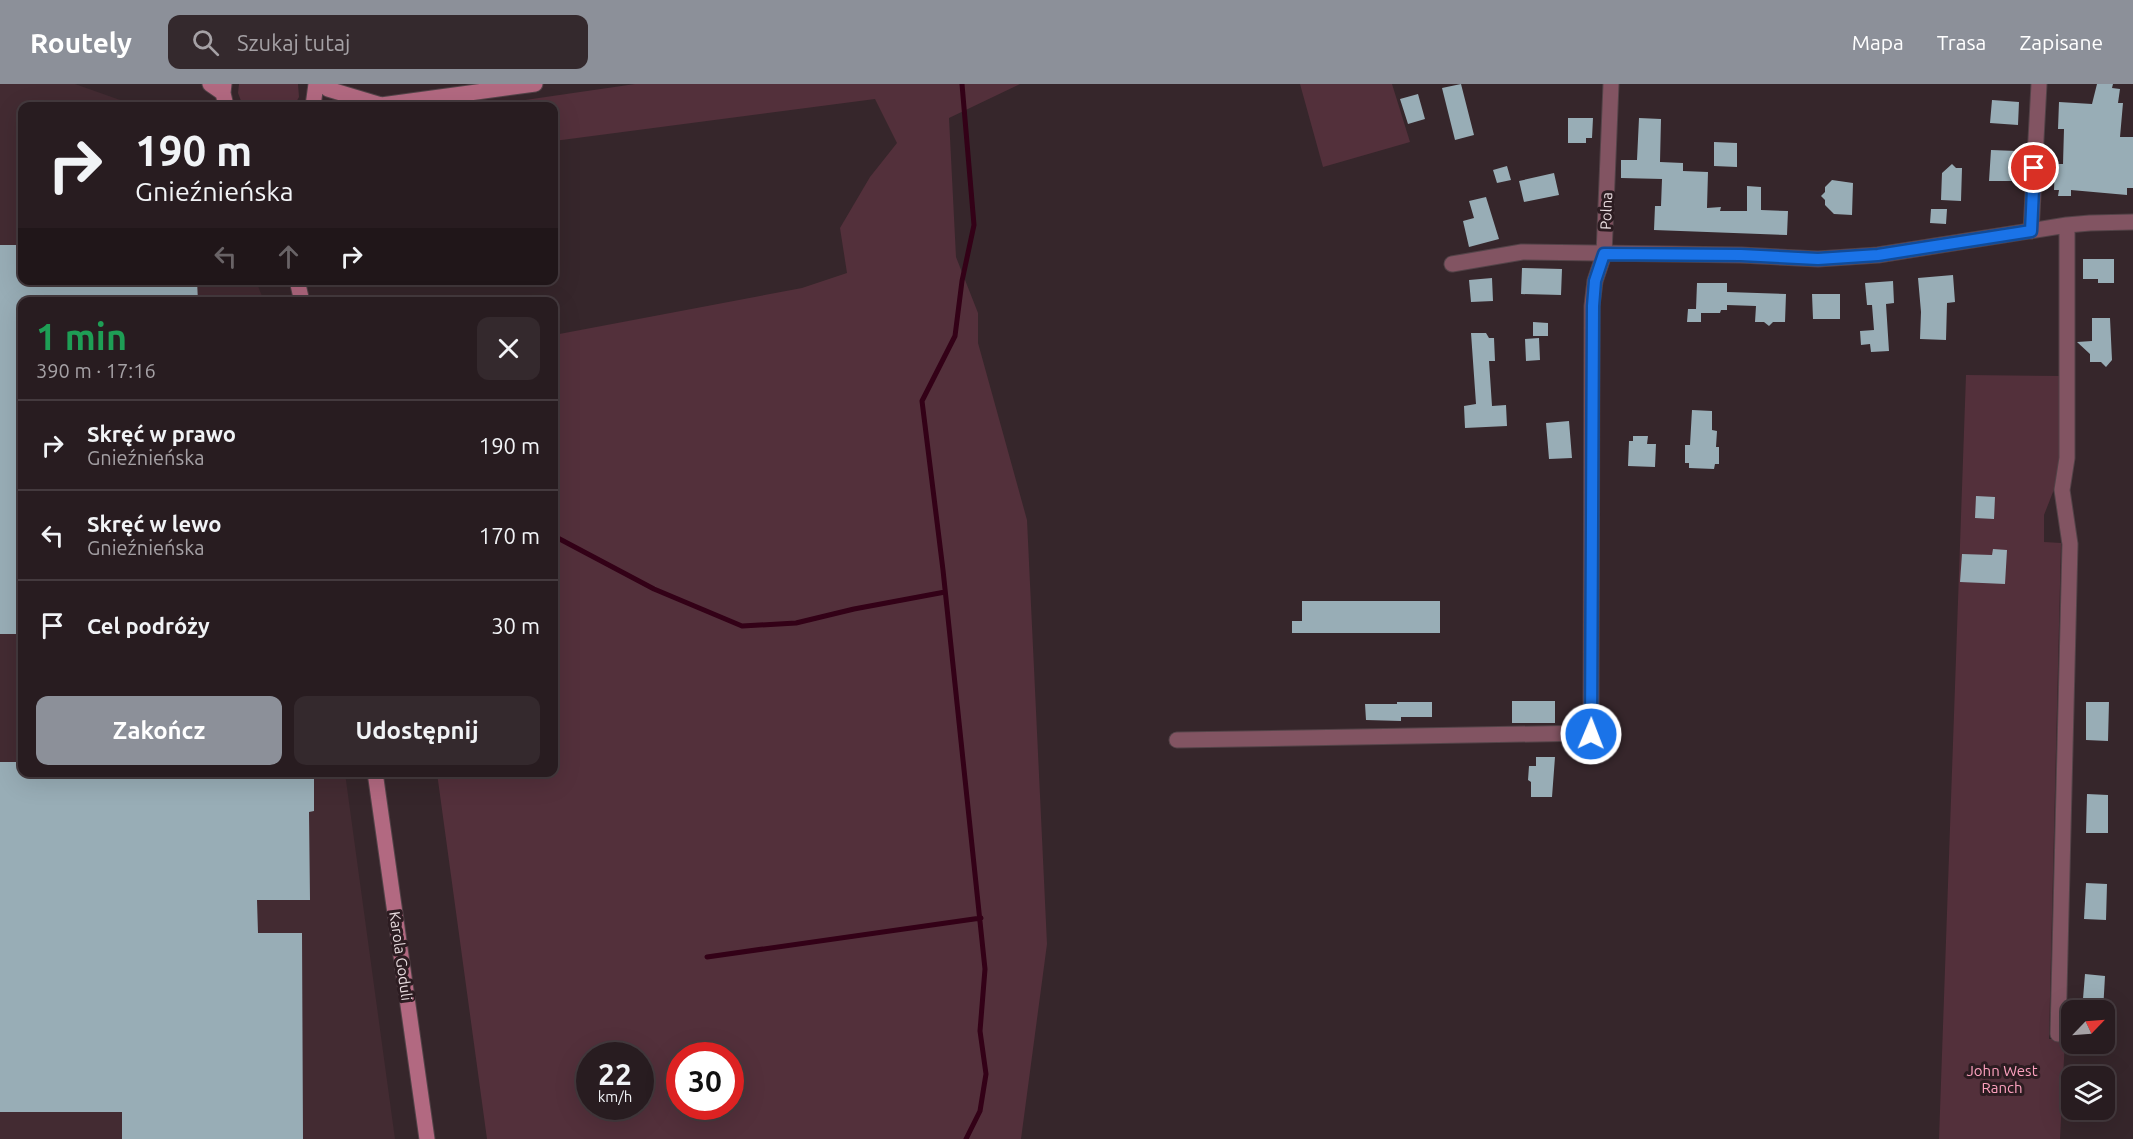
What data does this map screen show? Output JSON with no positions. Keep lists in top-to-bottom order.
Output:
{
  "streets": {
    "street": ["Polna", "Karola Goduli"]
  },
  "parks": ["John West Ranch"],
  "north": "top right",
  "page": {
    "header": "Routely",
    "search": "Szukaj tutaj",
    "nav": ["Mapa", "Trasa", "Zapisane"],
    "turn": ["190 m", "Gnieźnieńska"],
    "heading": ["1 min", "390 m · 17:16"],
    "list": [
      {
        "name": "Skręć w prawo",
        "note": "Gnieźnieńska",
        "value": "190 m"
      },
      {
        "name": "Skręć w lewo",
        "note": "Gnieźnieńska",
        "value": "170 m"
      },
      {
        "name": "Cel podróży",
        "value": "30 m"
      }
    ],
    "buttons": ["Zakończ", "Udostępnij"],
    "speed": "22 km/h",
    "limit": "30"
  }
}
